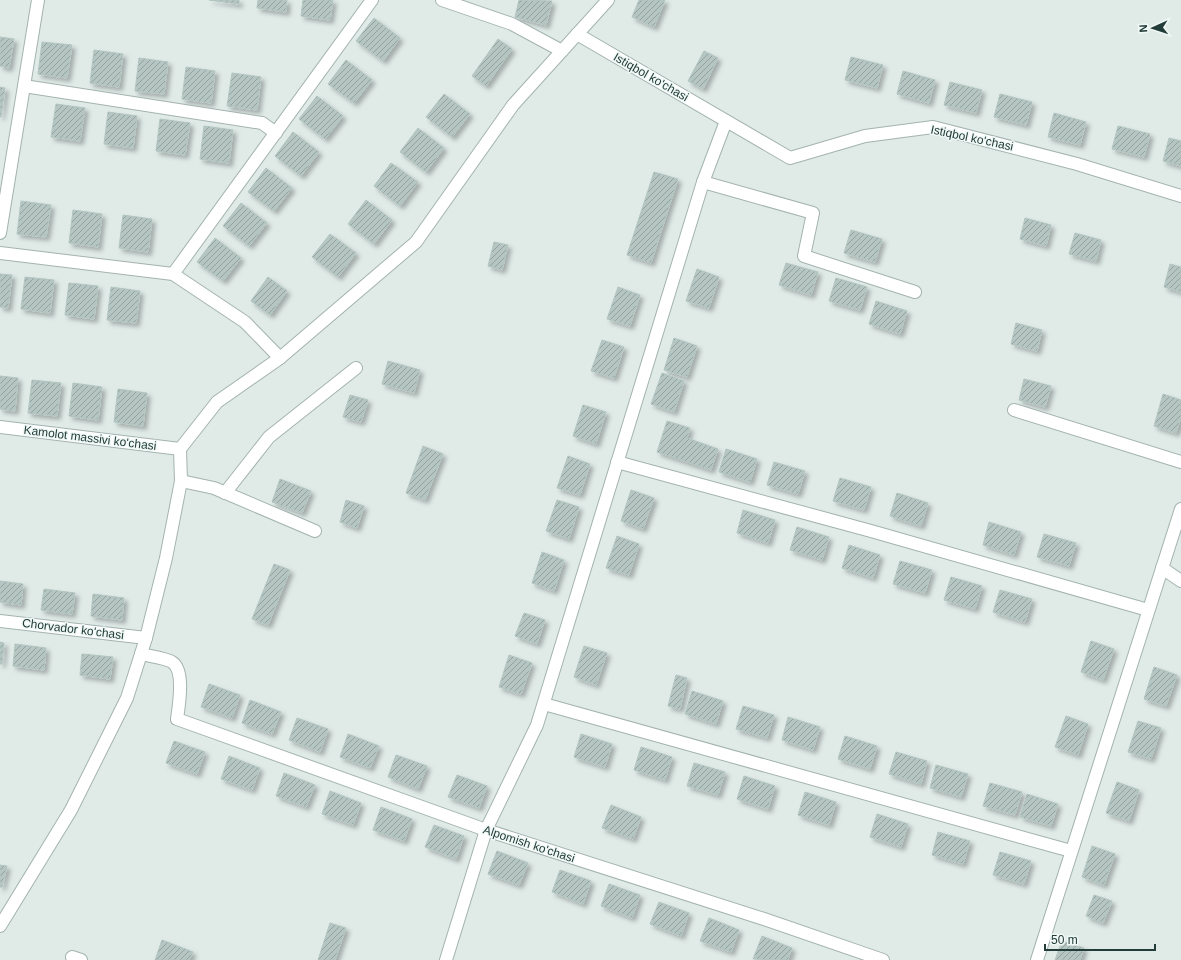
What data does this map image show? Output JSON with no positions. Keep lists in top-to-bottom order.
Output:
{
  "streets": {
    "street": [
      "Istiqbol ko'chasi",
      "Kamolot massivi ko'chasi",
      "Chorvador ko'chasi",
      "Alpomish ko'chasi"
    ]
  },
  "scale_bar": "50 m",
  "north": "left"
}
